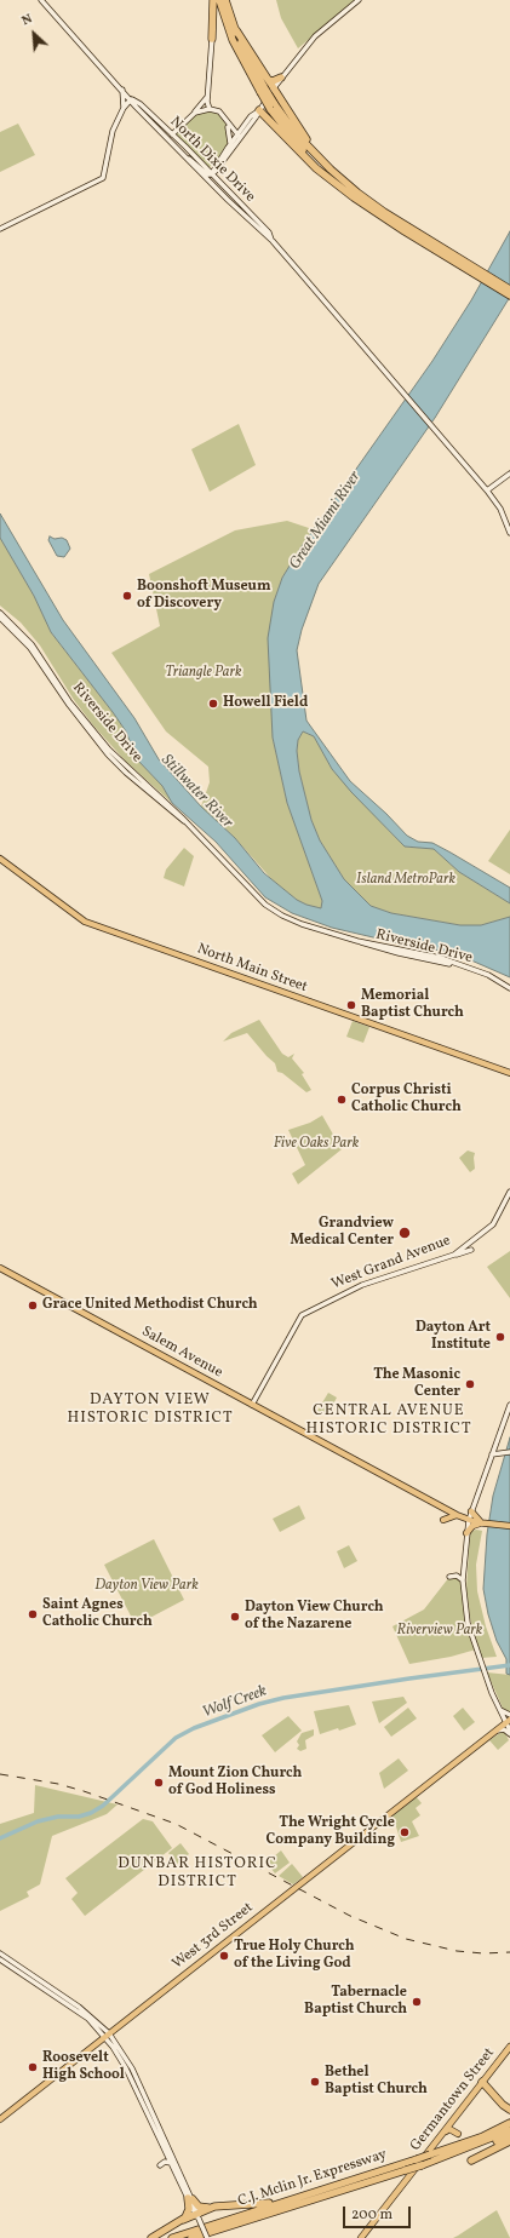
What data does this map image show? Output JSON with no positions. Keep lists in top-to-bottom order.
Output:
{
  "streets": {
    "highway": ["C.J. Mclin Jr. Expressway"],
    "main road": [
      "North Dixie Drive",
      "Riverside Drive",
      "North Main Street",
      "West Grand Avenue",
      "Salem Avenue",
      "West 3rd Street",
      "Germantown Street"
    ]
  },
  "crossings": [
    ["West Grand Avenue", "Salem Avenue"]
  ],
  "districts": ["DAYTON VIEW HISTORIC DISTRICT", "CENTRAL AVENUE HISTORIC DISTRICT", "DUNBAR HISTORIC DISTRICT"],
  "water": ["Great Miami River", "Stillwater River", "Wolf Creek"],
  "parks": [
    "Triangle Park",
    "Island MetroPark",
    "Five Oaks Park",
    "Dayton View Park",
    "Riverview Park"
  ],
  "places": [
    "Boonshoft Museum of Discovery",
    "Howell Field",
    "Memorial Baptist Church",
    "Corpus Christi Catholic Church",
    "Grandview Medical Center",
    "Grace United Methodist Church",
    "Dayton Art Institute",
    "The Masonic Center",
    "Saint Agnes Catholic Church",
    "Dayton View Church of the Nazarene",
    "Mount Zion Church of God Holiness",
    "The Wright Cycle Company Building",
    "True Holy Church of the Living God",
    "Tabernacle Baptist Church",
    "Roosevelt High School",
    "Bethel Baptist Church"
  ],
  "scale_bar": "200 m",
  "north": "top left"
}
